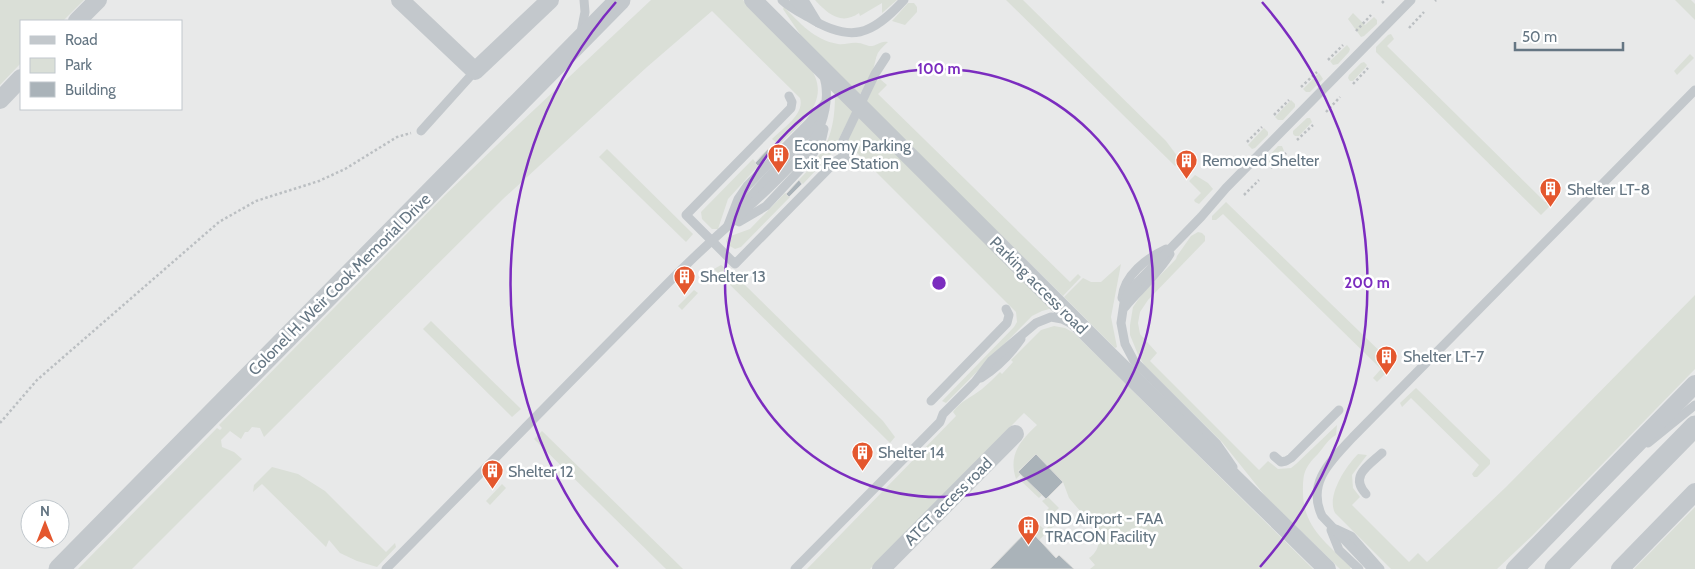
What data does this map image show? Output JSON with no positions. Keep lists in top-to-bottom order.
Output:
{
  "streets": {
    "street": ["Colonel H. Weir Cook Memorial Drive", "Parking access road", "ATCT access road"]
  },
  "places": {
    "building": [
      "Economy Parking Exit Fee Station",
      "Removed Shelter",
      "Shelter LT-8",
      "Shelter 13",
      "Shelter LT-7",
      "Shelter 14",
      "Shelter 12",
      "IND Airport - FAA TRACON Facility"
    ]
  },
  "legend": ["Road", "Park", "Building"],
  "scale_bar": "50 m",
  "north": "top",
  "rings": ["100 m", "200 m"]
}
